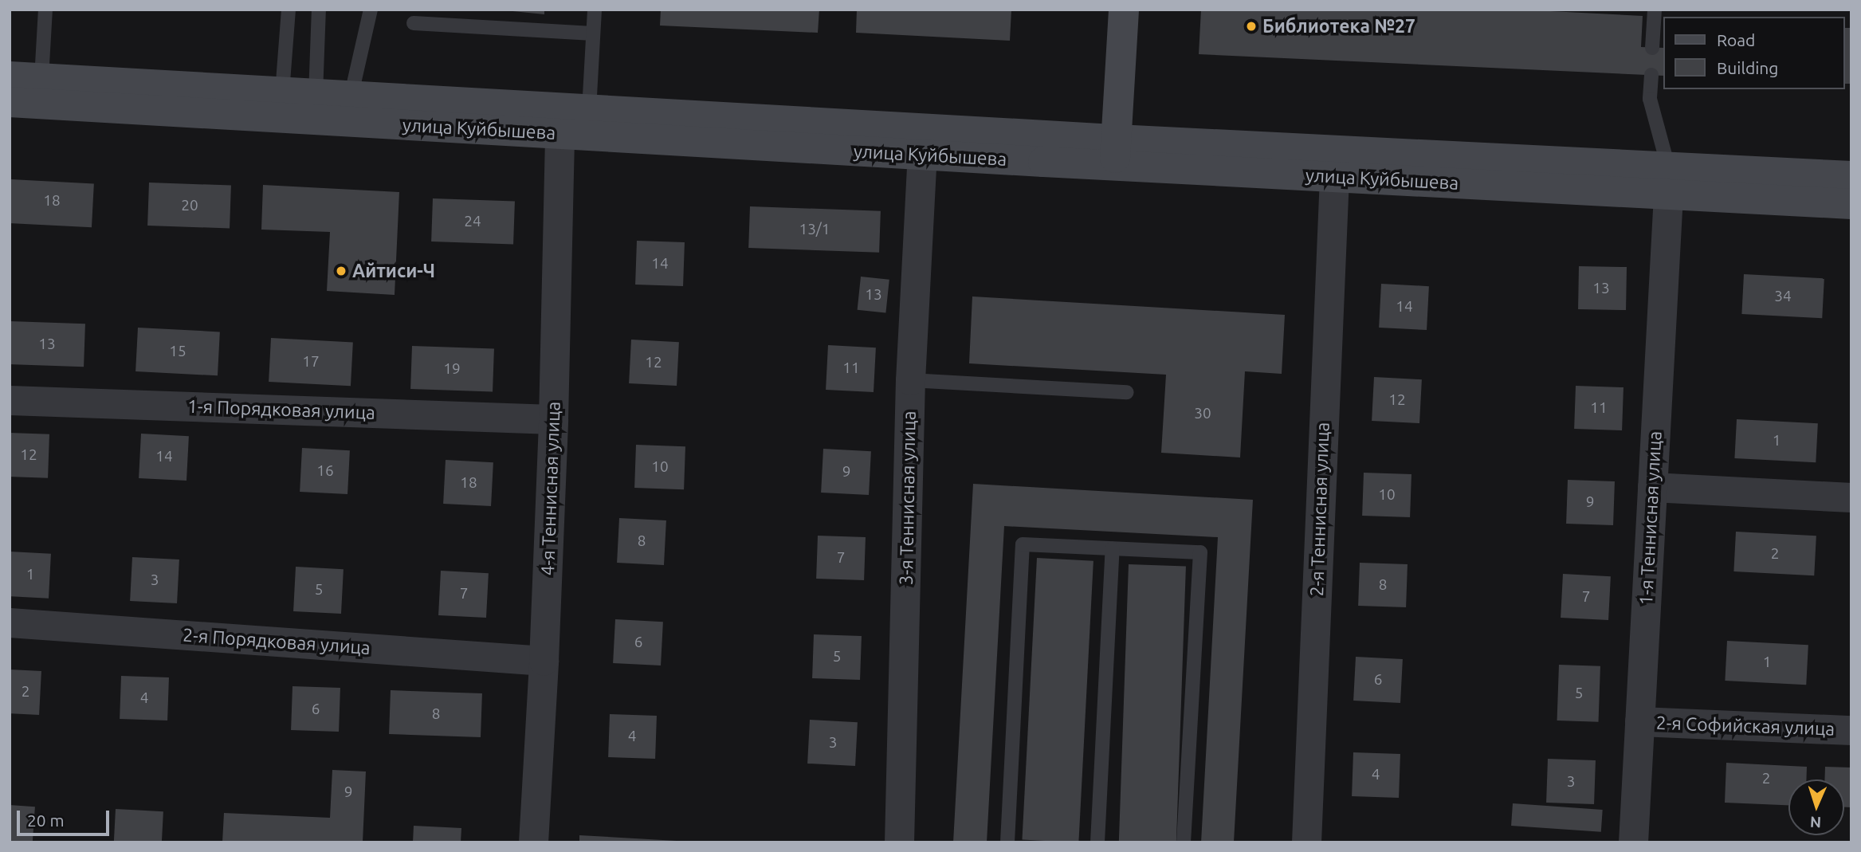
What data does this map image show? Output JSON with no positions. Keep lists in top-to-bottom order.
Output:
{
  "streets": {
    "main road": ["улица Куйбышева"],
    "street": [
      "1-я Порядковая улица",
      "4-я Теннисная улица",
      "3-я Теннисная улица",
      "2-я Теннисная улица",
      "1-я Теннисная улица",
      "2-я Порядковая улица",
      "2-я Софийская улица"
    ]
  },
  "crossings": [
    ["улица Куйбышева", "4-я Теннисная улица"],
    ["улица Куйбышева", "3-я Теннисная улица"],
    ["улица Куйбышева", "2-я Теннисная улица"],
    ["улица Куйбышева", "1-я Теннисная улица"],
    ["1-я Порядковая улица", "4-я Теннисная улица"],
    ["4-я Теннисная улица", "2-я Порядковая улица"],
    ["1-я Теннисная улица", "2-я Софийская улица"]
  ],
  "places": ["Библиотека №27", "Айтиси-Ч"],
  "house_numbers": [
    "18",
    "20",
    "24",
    "13/1",
    "14",
    "13",
    "13",
    "34",
    "14",
    "13",
    "15",
    "17",
    "12",
    "11",
    "19",
    "12",
    "11",
    "30",
    "1",
    "12",
    "14",
    "10",
    "16",
    "9",
    "18",
    "10",
    "9",
    "8",
    "2",
    "7",
    "1",
    "3",
    "8",
    "5",
    "7",
    "7",
    "6",
    "5",
    "1",
    "6",
    "2",
    "5",
    "4",
    "6",
    "8",
    "4",
    "3",
    "4",
    "2",
    "3",
    "9"
  ],
  "legend": ["Road", "Building"],
  "scale_bar": "20 m",
  "north": "bottom"
}
